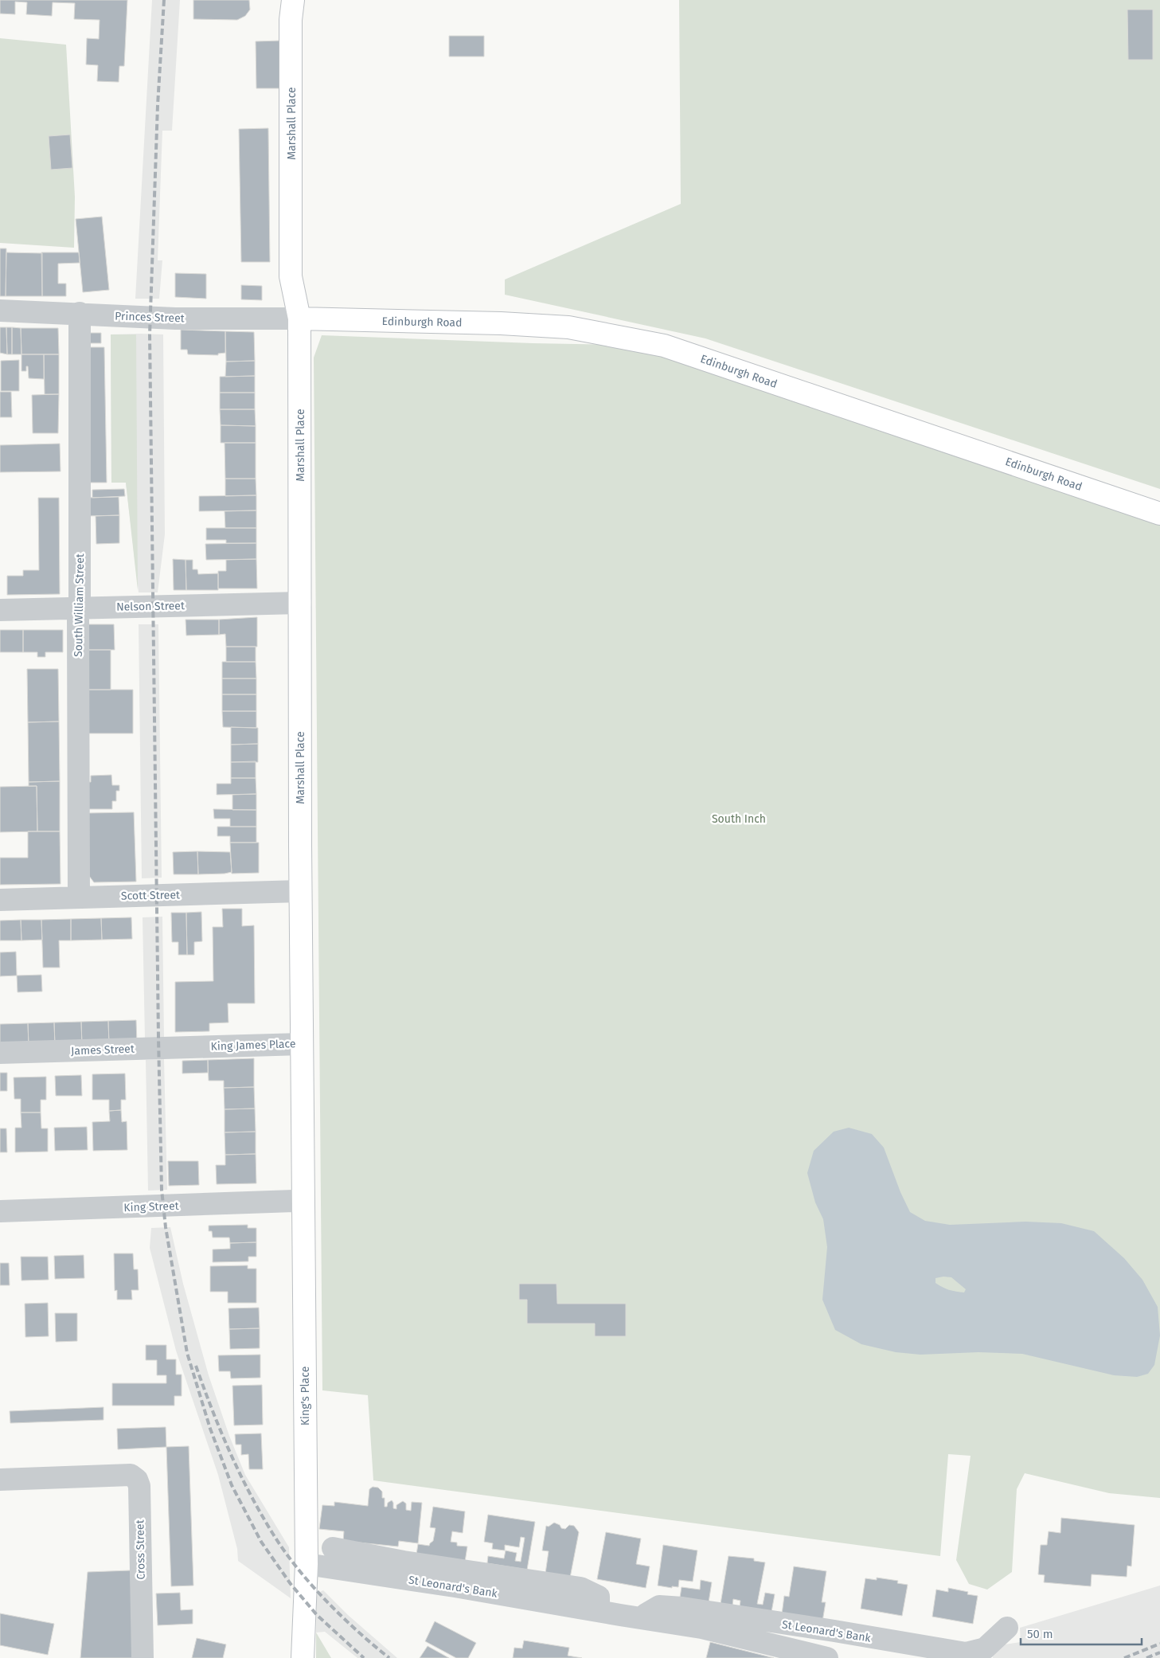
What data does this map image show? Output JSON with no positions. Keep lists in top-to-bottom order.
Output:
{
  "streets": {
    "main road": [
      "Marshall Place",
      "Edinburgh Road",
      "King James Place",
      "King's Place"
    ],
    "street": [
      "Princes Street",
      "South William Street",
      "Nelson Street",
      "Scott Street",
      "James Street",
      "King Street",
      "Cross Street",
      "St Leonard's Bank"
    ]
  },
  "crossings": [
    ["Marshall Place", "Princes Street"],
    ["Marshall Place", "Edinburgh Road"],
    ["Marshall Place", "Nelson Street"],
    ["Marshall Place", "Scott Street"],
    ["Marshall Place", "King James Place"],
    ["Princes Street", "Edinburgh Road"],
    ["Princes Street", "South William Street"],
    ["South William Street", "Nelson Street"],
    ["South William Street", "Scott Street"],
    ["King James Place", "James Street"],
    ["King James Place", "King's Place"],
    ["King Street", "King's Place"],
    ["King's Place", "St Leonard's Bank"]
  ],
  "parks": ["South Inch"],
  "scale_bar": "50 m"
}
